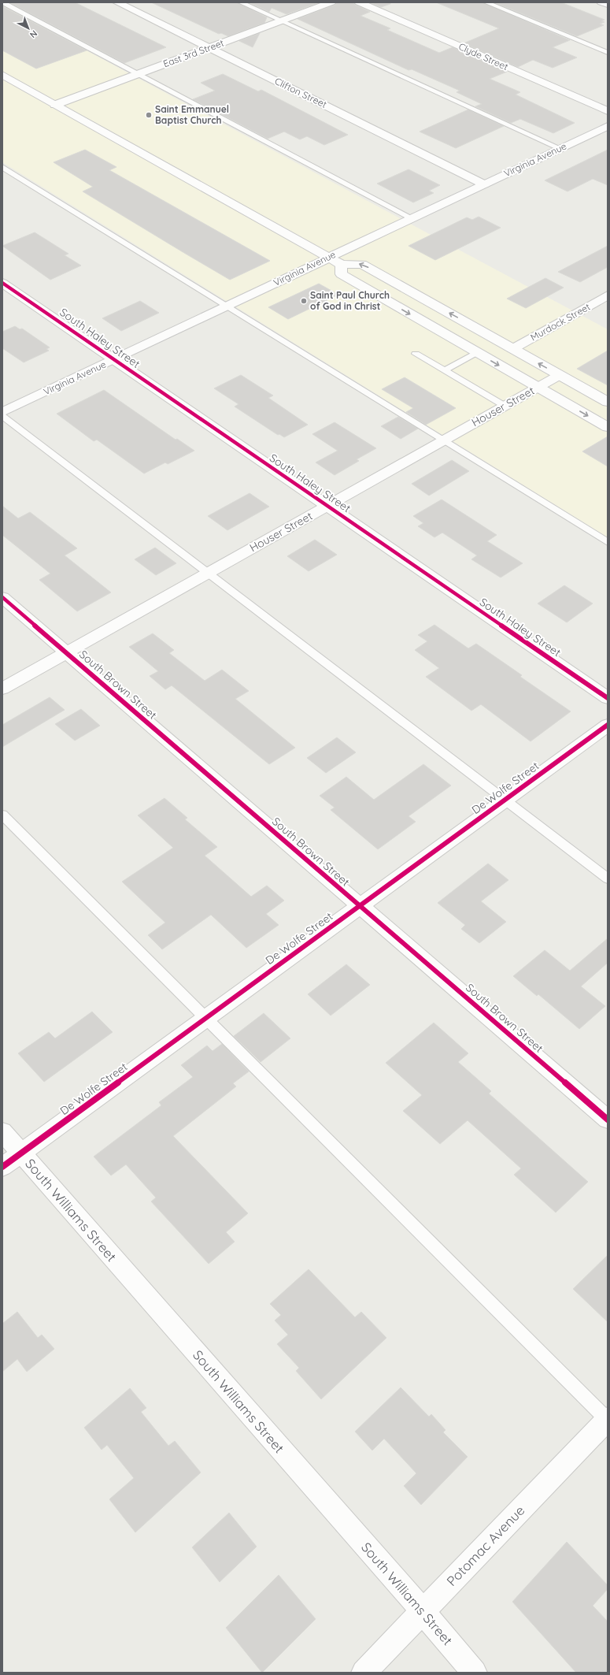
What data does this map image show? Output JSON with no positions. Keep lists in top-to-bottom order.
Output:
{
  "streets": {
    "street": [
      "East 3rd Street",
      "Clyde Street",
      "Clifton Street",
      "Virginia Avenue",
      "Murdock Street",
      "South Haley Street",
      "Houser Street",
      "South Brown Street",
      "De Wolfe Street",
      "South Williams Street",
      "Potomac Avenue"
    ]
  },
  "crossings": [
    ["East 3rd Street", "Clifton Street"],
    ["Clifton Street", "Virginia Avenue"],
    ["Virginia Avenue", "South Haley Street"],
    ["South Haley Street", "Houser Street"],
    ["Houser Street", "South Brown Street"],
    ["South Brown Street", "De Wolfe Street"],
    ["De Wolfe Street", "South Williams Street"],
    ["South Williams Street", "Potomac Avenue"]
  ],
  "places": ["Saint Emmanuel Baptist Church", "Saint Paul Church of God in Christ"],
  "north": "bottom right"
}
